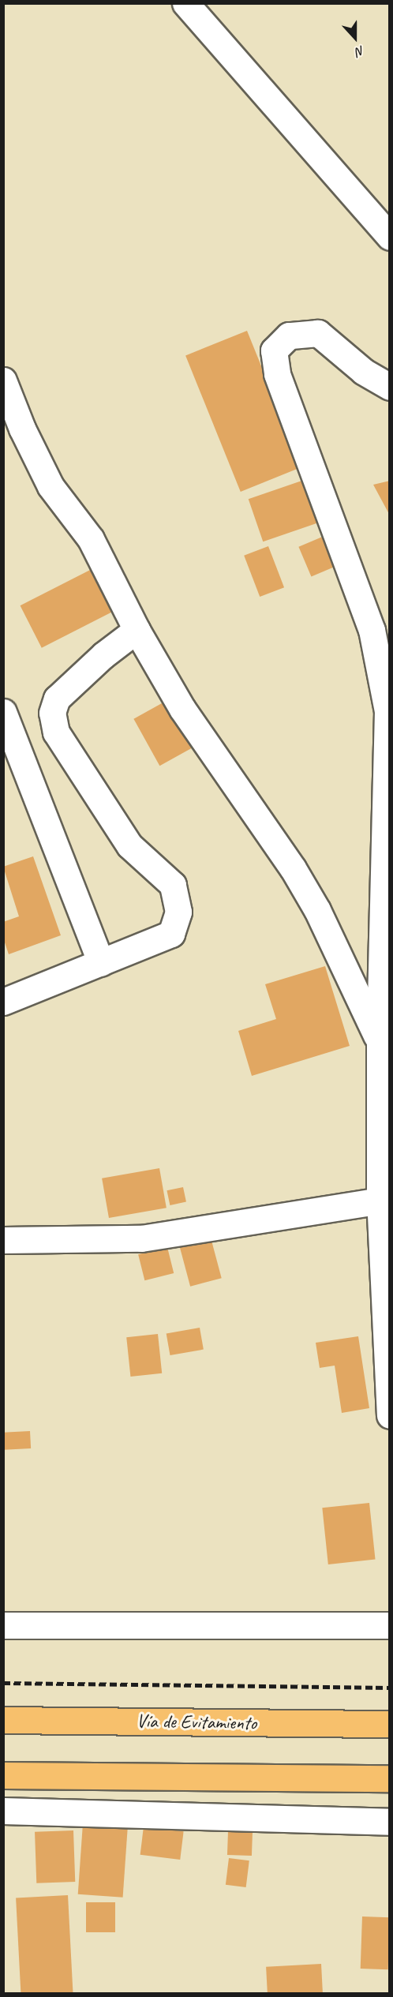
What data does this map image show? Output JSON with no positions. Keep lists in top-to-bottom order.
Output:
{
  "streets": {
    "highway": ["Vía de Evitamiento"]
  },
  "north": "bottom"
}
